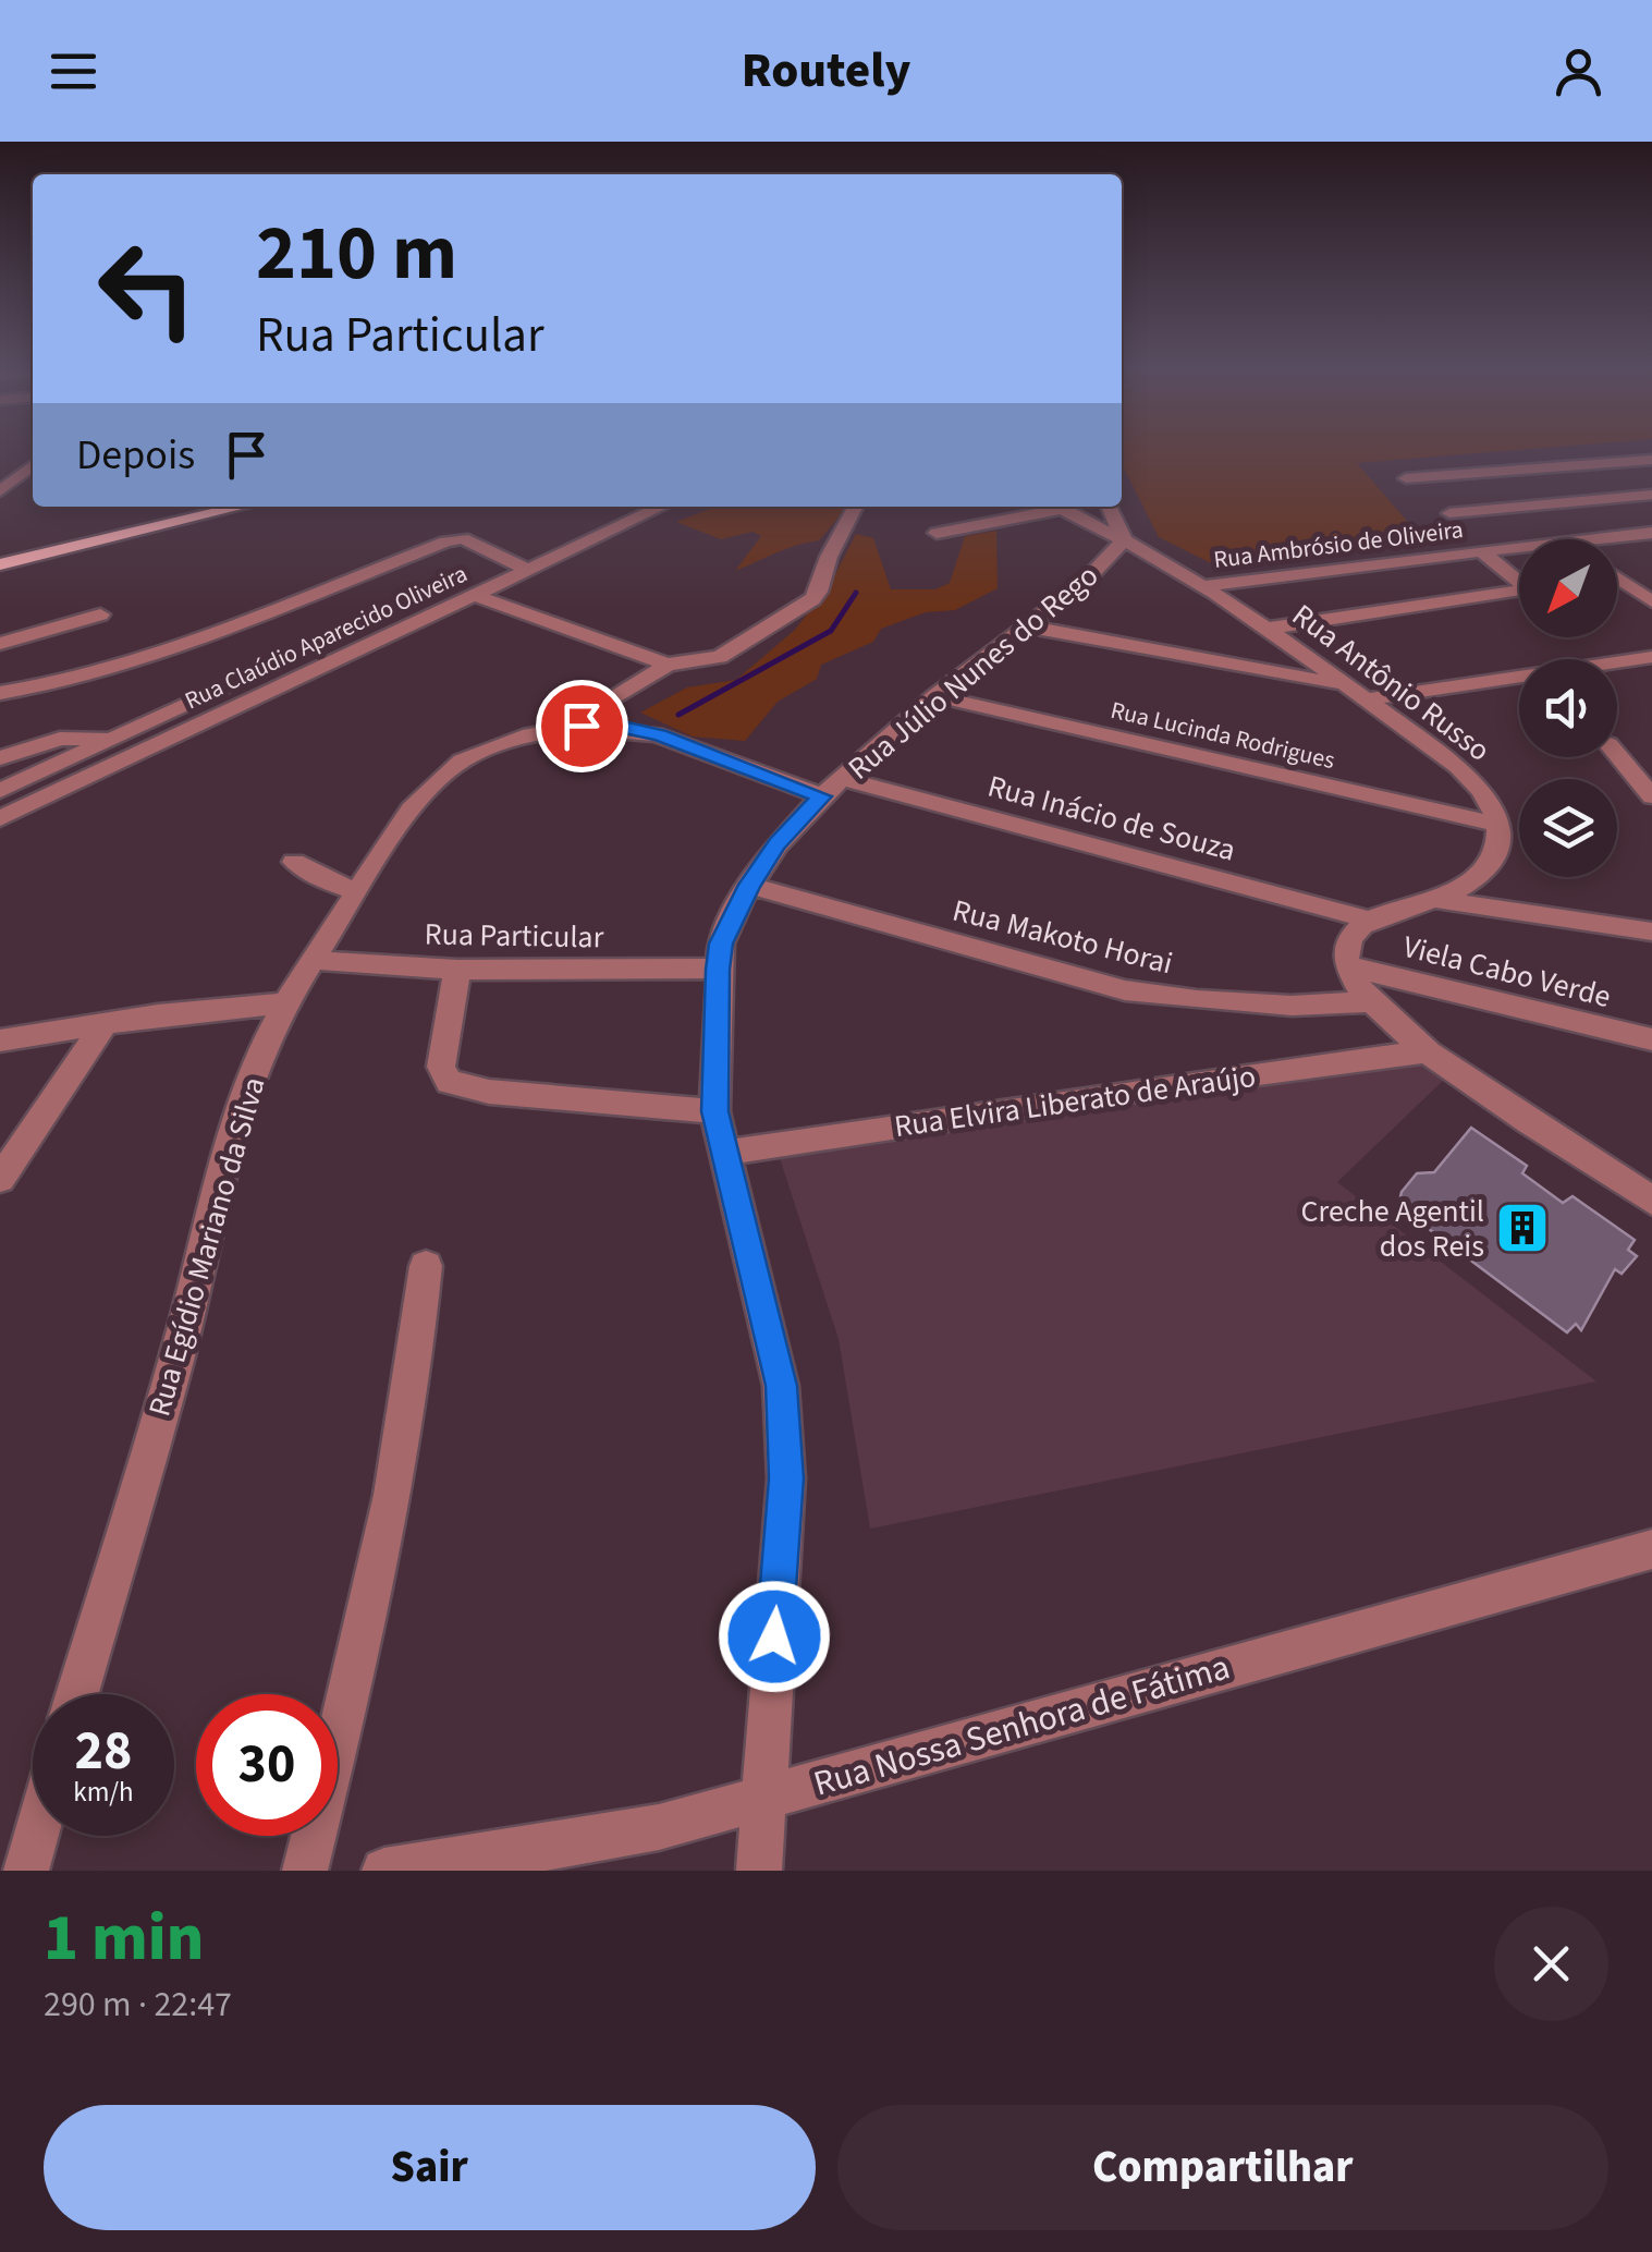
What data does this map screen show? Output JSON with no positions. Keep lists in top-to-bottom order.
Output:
{
  "streets": {
    "street": [
      "Rua Ambrósio de Oliveira",
      "Rua Claúdio Aparecido Oliveira",
      "Rua Júlio Nunes do Rego",
      "Rua Antônio Russo",
      "Rua Lucinda Rodrigues",
      "Rua Inácio de Souza",
      "Rua Particular",
      "Rua Makoto Horai",
      "Viela Cabo Verde",
      "Rua Elvira Liberato de Araújo",
      "Rua Egídio Mariano da Silva",
      "Rua Nossa Senhora de Fátima"
    ]
  },
  "crossings": [
    ["Rua Ambrósio de Oliveira", "Rua Antônio Russo"],
    ["Rua Júlio Nunes do Rego", "Rua Antônio Russo"],
    ["Rua Júlio Nunes do Rego", "Rua Lucinda Rodrigues"],
    ["Rua Júlio Nunes do Rego", "Rua Inácio de Souza"],
    ["Rua Júlio Nunes do Rego", "Rua Particular"],
    ["Rua Júlio Nunes do Rego", "Rua Makoto Horai"],
    ["Rua Júlio Nunes do Rego", "Rua Elvira Liberato de Araújo"],
    ["Rua Júlio Nunes do Rego", "Rua Nossa Senhora de Fátima"],
    ["Rua Antônio Russo", "Rua Lucinda Rodrigues"],
    ["Rua Particular", "Rua Egídio Mariano da Silva"]
  ],
  "places": {
    "building": ["Creche Agentil dos Reis"]
  },
  "north": "bottom left",
  "page": {
    "header": "Routely",
    "turn": ["210 m", "Rua Particular"],
    "then": "Depois",
    "speed": "28 km/h",
    "limit": "30",
    "heading": ["1 min", "290 m · 22:47"],
    "buttons": ["Sair", "Compartilhar"]
  }
}
